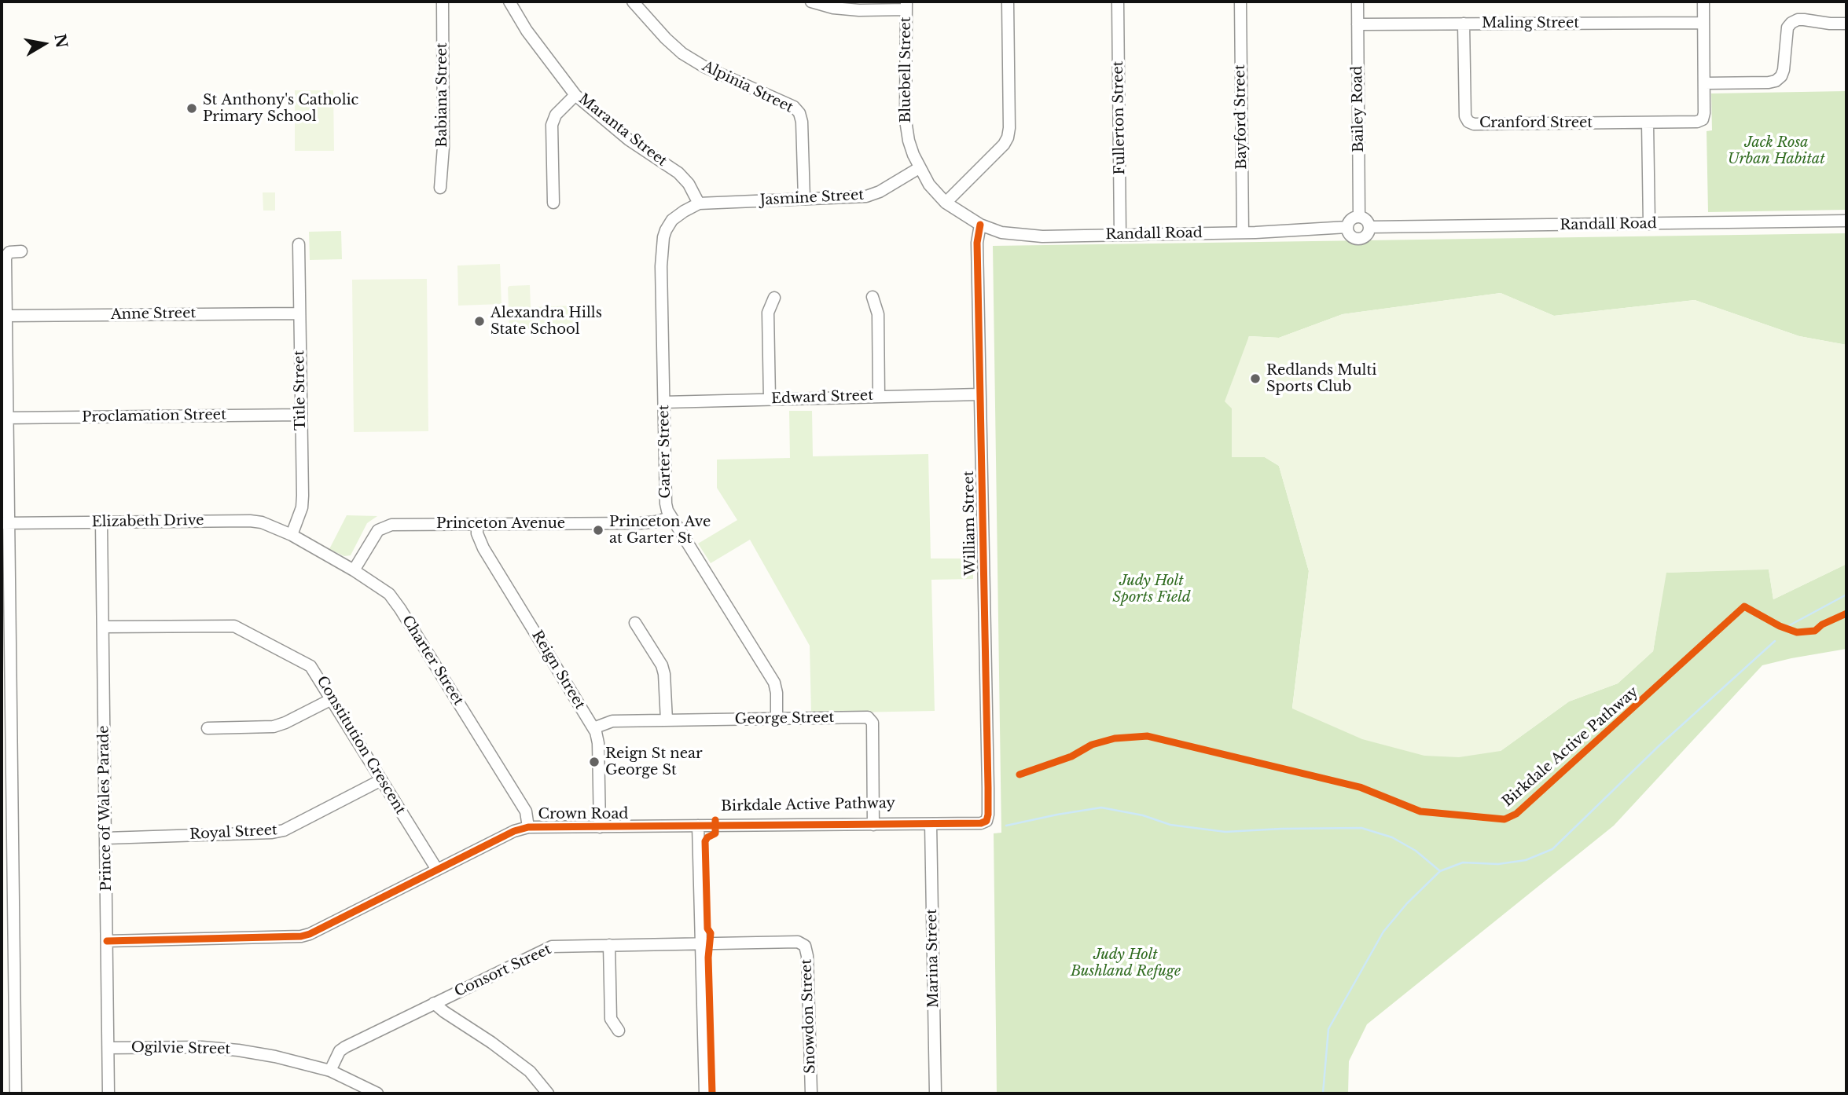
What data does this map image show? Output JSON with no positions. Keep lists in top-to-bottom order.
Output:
{
  "streets": {
    "street": [
      "Maling Street",
      "Bluebell Street",
      "Alpinia Street",
      "Babiana Street",
      "Bailey Road",
      "Bayford Street",
      "Fullerton Street",
      "Cranford Street",
      "Maranta Street",
      "Jasmine Street",
      "Randall Road",
      "Anne Street",
      "Title Street",
      "Edward Street",
      "Proclamation Street",
      "Garter Street",
      "Elizabeth Drive",
      "William Street",
      "Princeton Avenue",
      "Charter Street",
      "Reign Street",
      "George Street",
      "Constitution Crescent",
      "Prince of Wales Parade",
      "Crown Road",
      "Royal Street",
      "Marina Street",
      "Consort Street",
      "Snowdon Street",
      "Ogilvie Street"
    ],
    "cycle path": ["Birkdale Active Pathway"]
  },
  "crossings": [
    ["Maling Street", "Bailey Road"],
    ["Maling Street", "Cranford Street"],
    ["Bluebell Street", "Jasmine Street"],
    ["Bluebell Street", "Randall Road"],
    ["Bluebell Street", "William Street"],
    ["Alpinia Street", "Jasmine Street"],
    ["Bailey Road", "Randall Road"],
    ["Bayford Street", "Randall Road"],
    ["Fullerton Street", "Randall Road"],
    ["Maranta Street", "Jasmine Street"],
    ["Maranta Street", "Garter Street"],
    ["Jasmine Street", "Garter Street"],
    ["Anne Street", "Title Street"],
    ["Title Street", "Proclamation Street"],
    ["Title Street", "Elizabeth Drive"],
    ["Title Street", "Charter Street"],
    ["Edward Street", "Garter Street"],
    ["Edward Street", "William Street"],
    ["Garter Street", "Princeton Avenue"],
    ["Garter Street", "George Street"],
    ["Elizabeth Drive", "Charter Street"],
    ["Elizabeth Drive", "Prince of Wales Parade"],
    ["William Street", "Crown Road"],
    ["Princeton Avenue", "Charter Street"],
    ["Princeton Avenue", "Reign Street"],
    ["Charter Street", "Crown Road"],
    ["Reign Street", "George Street"],
    ["Reign Street", "Crown Road"],
    ["George Street", "Crown Road"],
    ["Constitution Crescent", "Prince of Wales Parade"],
    ["Constitution Crescent", "Crown Road"],
    ["Constitution Crescent", "Royal Street"],
    ["Prince of Wales Parade", "Crown Road"],
    ["Prince of Wales Parade", "Royal Street"],
    ["Prince of Wales Parade", "Ogilvie Street"],
    ["Crown Road", "Marina Street"],
    ["Consort Street", "Snowdon Street"],
    ["Consort Street", "Ogilvie Street"]
  ],
  "parks": ["Jack Rosa Urban Habitat", "Judy Holt Sports Field", "Judy Holt Bushland Refuge"],
  "places": [
    "St Anthony's Catholic Primary School",
    "Alexandra Hills State School",
    "Redlands Multi Sports Club",
    "Princeton Ave at Garter St",
    "Reign St near George St"
  ],
  "north": "right"
}
